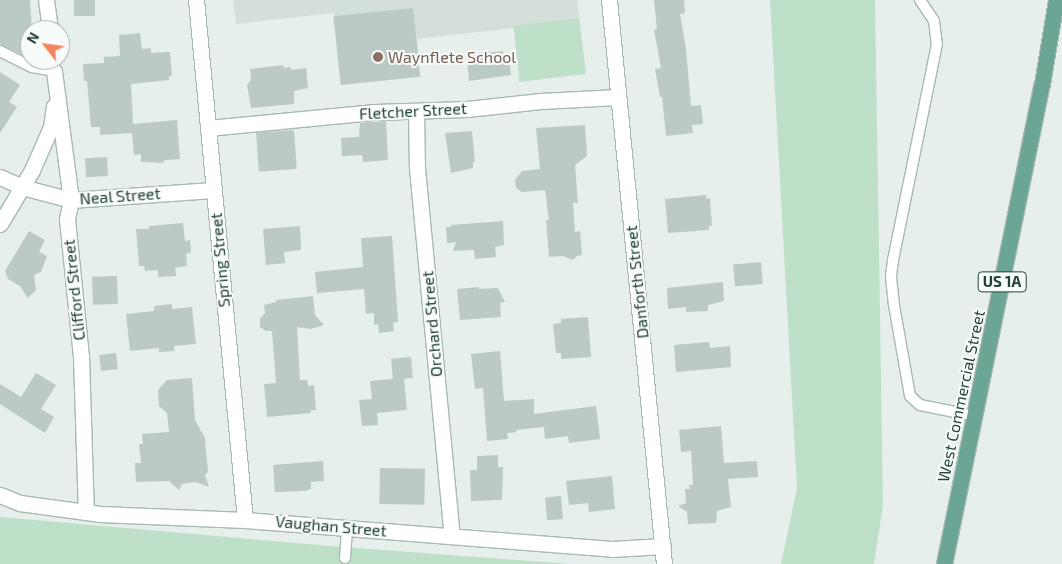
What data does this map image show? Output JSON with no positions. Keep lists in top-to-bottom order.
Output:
{
  "streets": {
    "main road": ["US 1A", "West Commercial Street"],
    "street": [
      "Fletcher Street",
      "Neal Street",
      "Spring Street",
      "Danforth Street",
      "Clifford Street",
      "Orchard Street",
      "Vaughan Street"
    ]
  },
  "crossings": [
    ["Fletcher Street", "Spring Street"],
    ["Fletcher Street", "Danforth Street"],
    ["Fletcher Street", "Orchard Street"],
    ["Neal Street", "Spring Street"],
    ["Neal Street", "Clifford Street"],
    ["Spring Street", "Vaughan Street"],
    ["Danforth Street", "Vaughan Street"],
    ["Clifford Street", "Vaughan Street"],
    ["Orchard Street", "Vaughan Street"]
  ],
  "places": ["Waynflete School"],
  "north": "top left"
}
